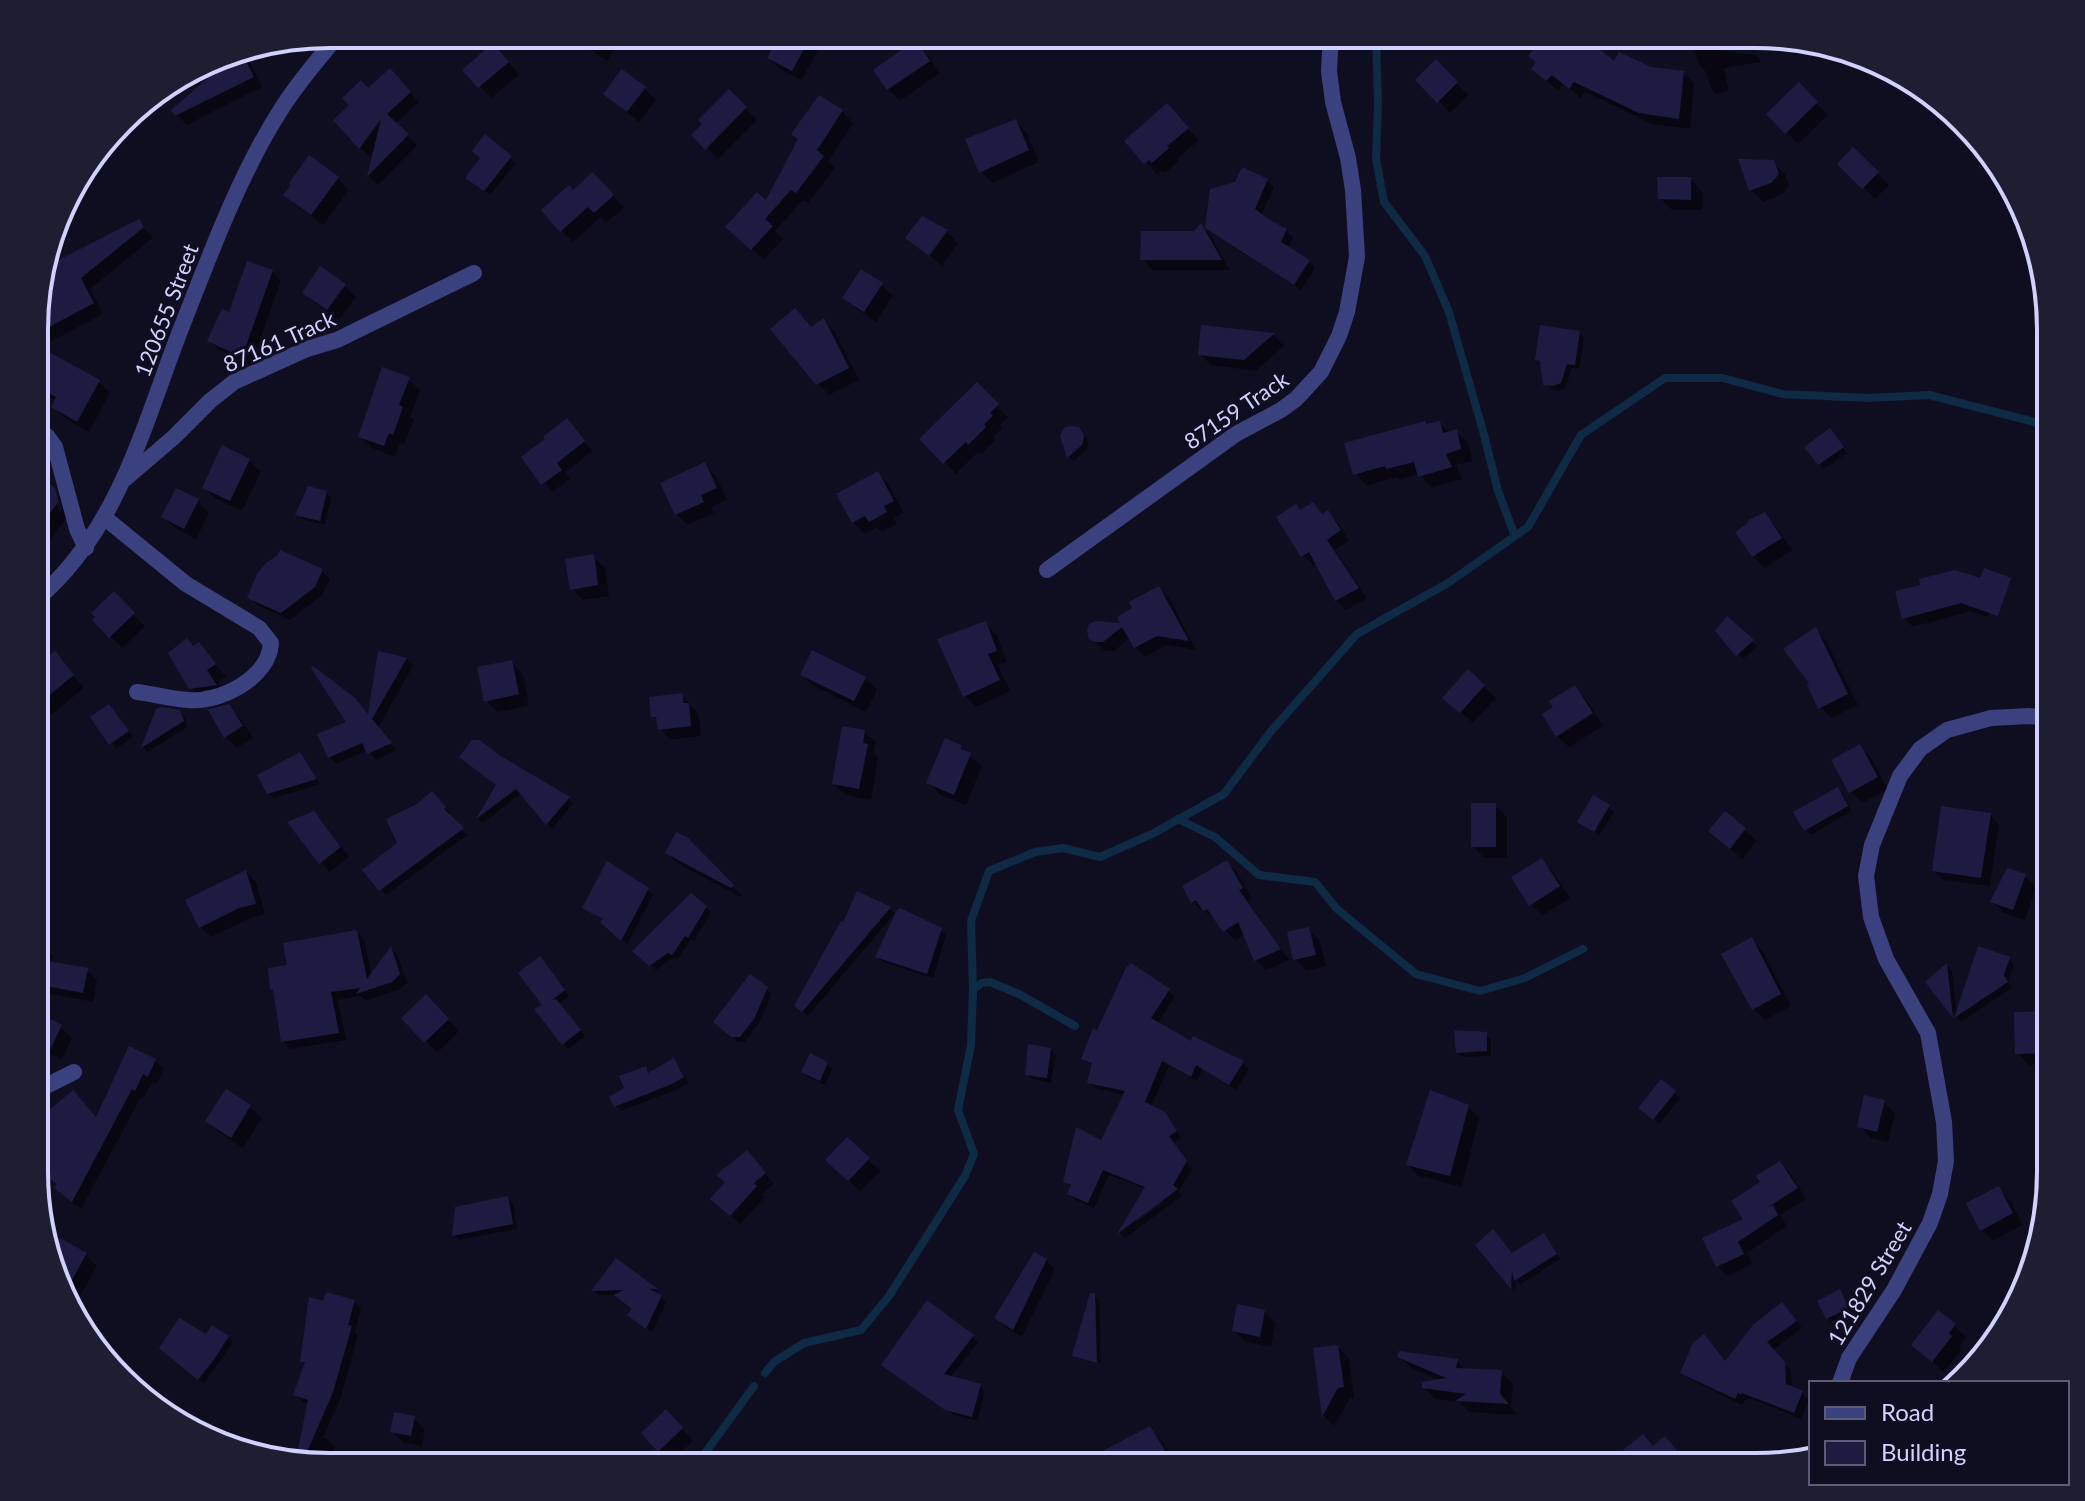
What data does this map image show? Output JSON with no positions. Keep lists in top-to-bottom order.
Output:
{
  "streets": {
    "street": [
      "120655 Street",
      "87161 Track",
      "87159 Track",
      "121829 Street"
    ]
  },
  "crossings": [
    ["120655 Street", "87161 Track"]
  ],
  "legend": ["Road", "Building"]
}
